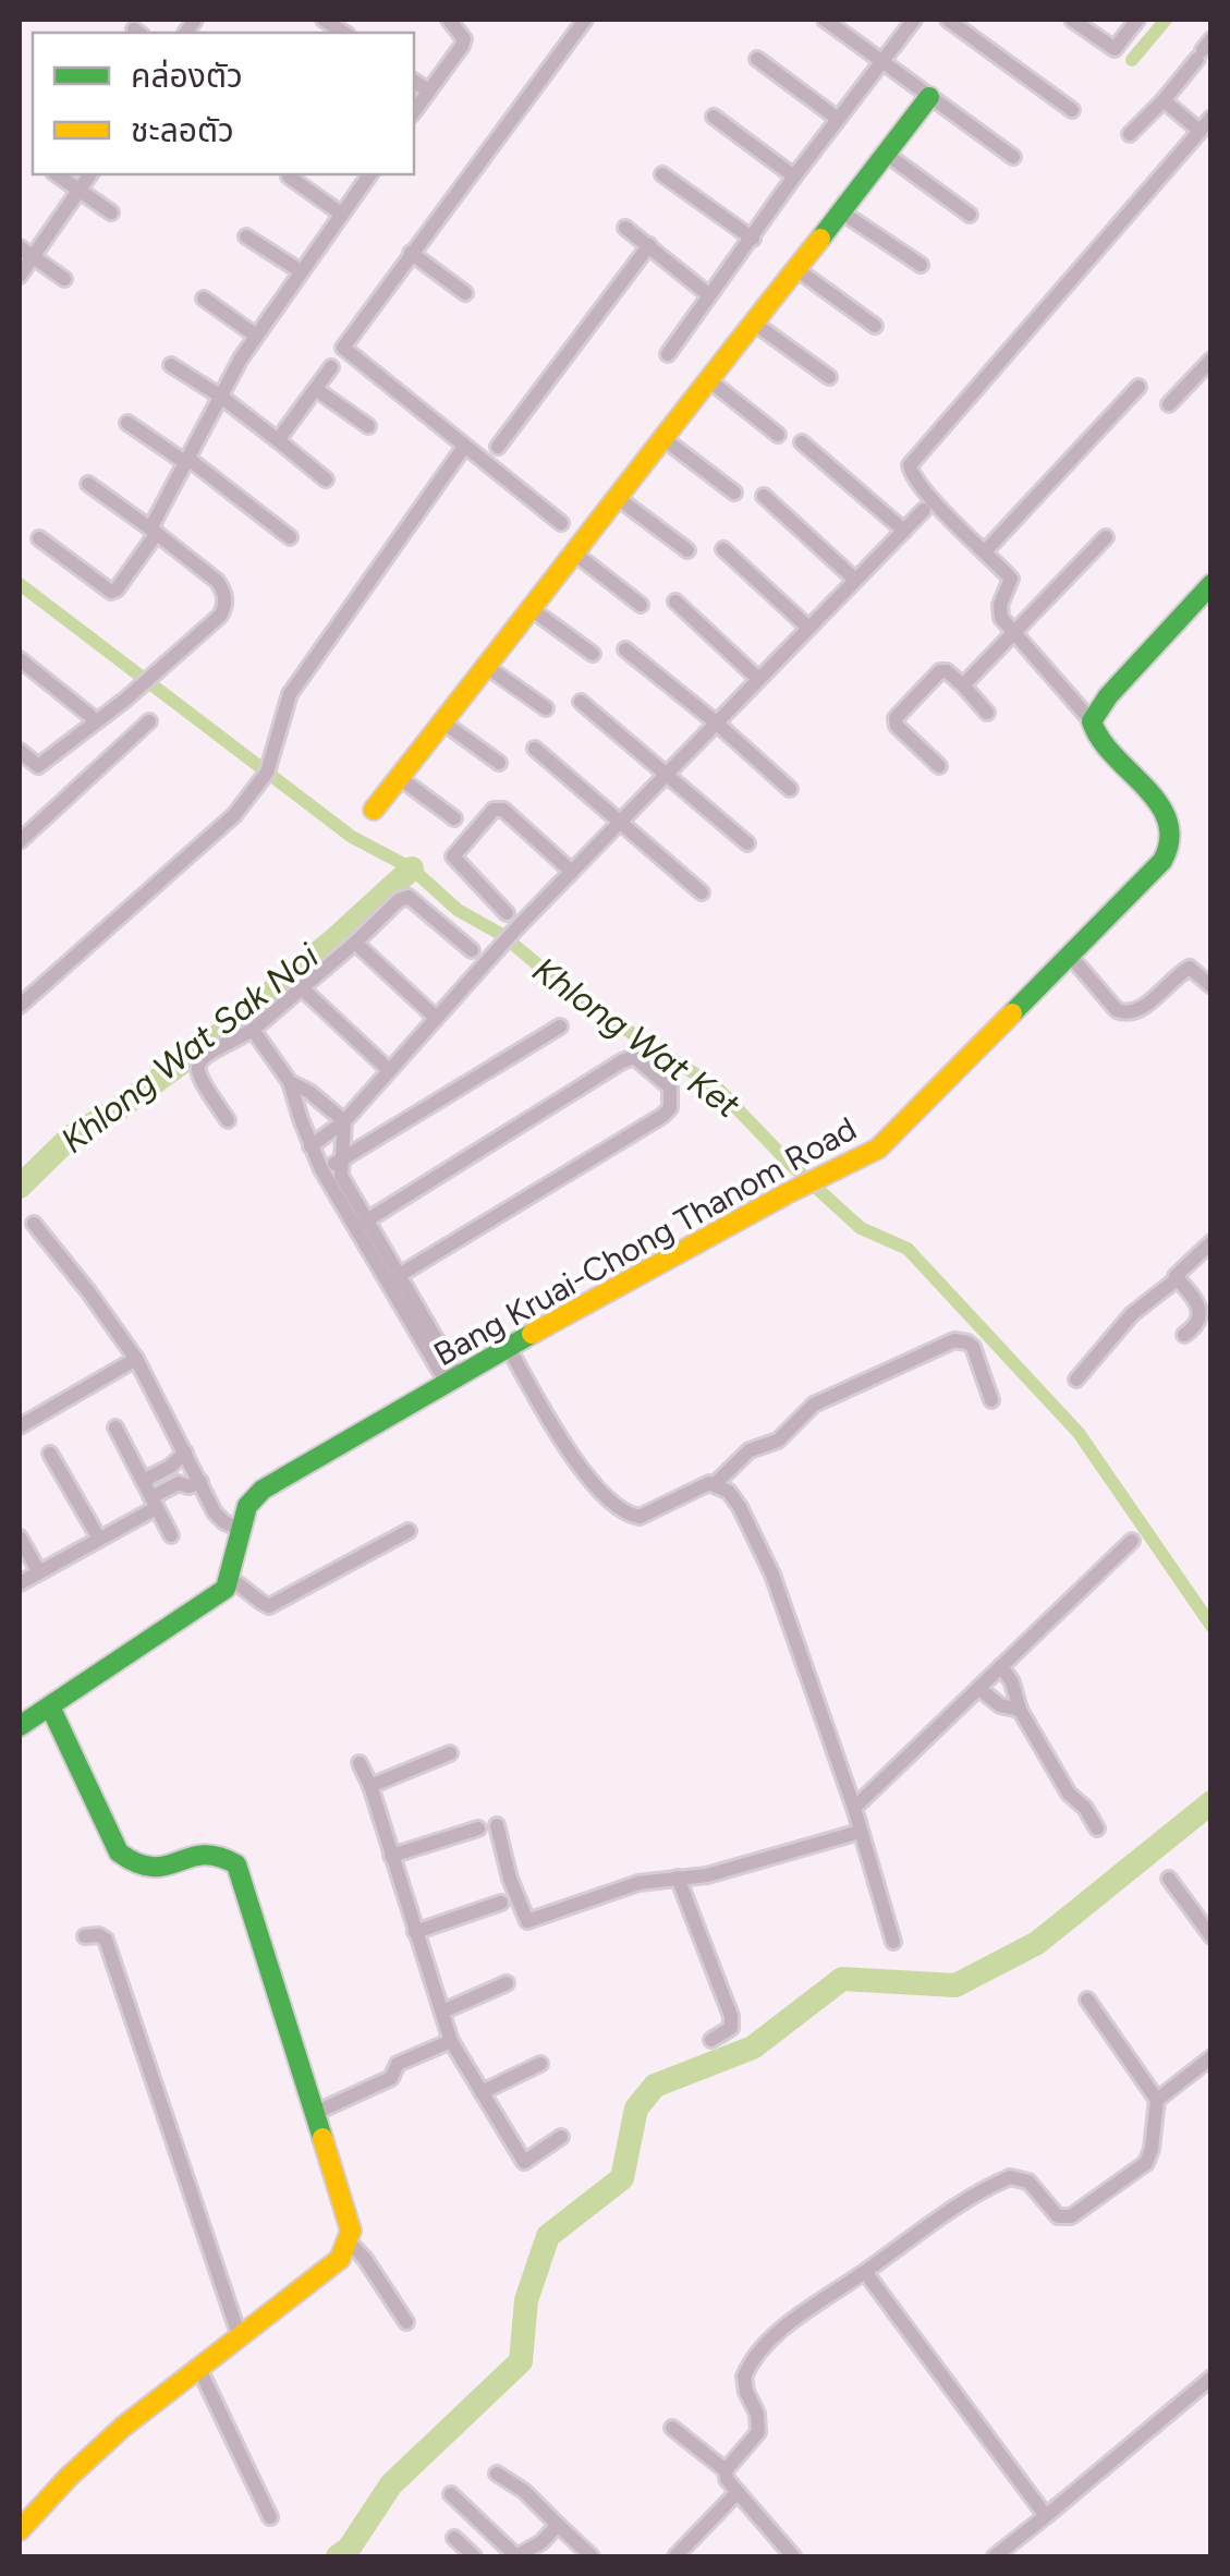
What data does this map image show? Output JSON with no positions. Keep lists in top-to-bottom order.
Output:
{
  "streets": {
    "street": ["Bang Kruai-Chong Thanom Road"]
  },
  "water": ["Khlong Wat Ket", "Khlong Wat Sak Noi"],
  "legend": ["คล่องตัว", "ชะลอตัว"]
}
